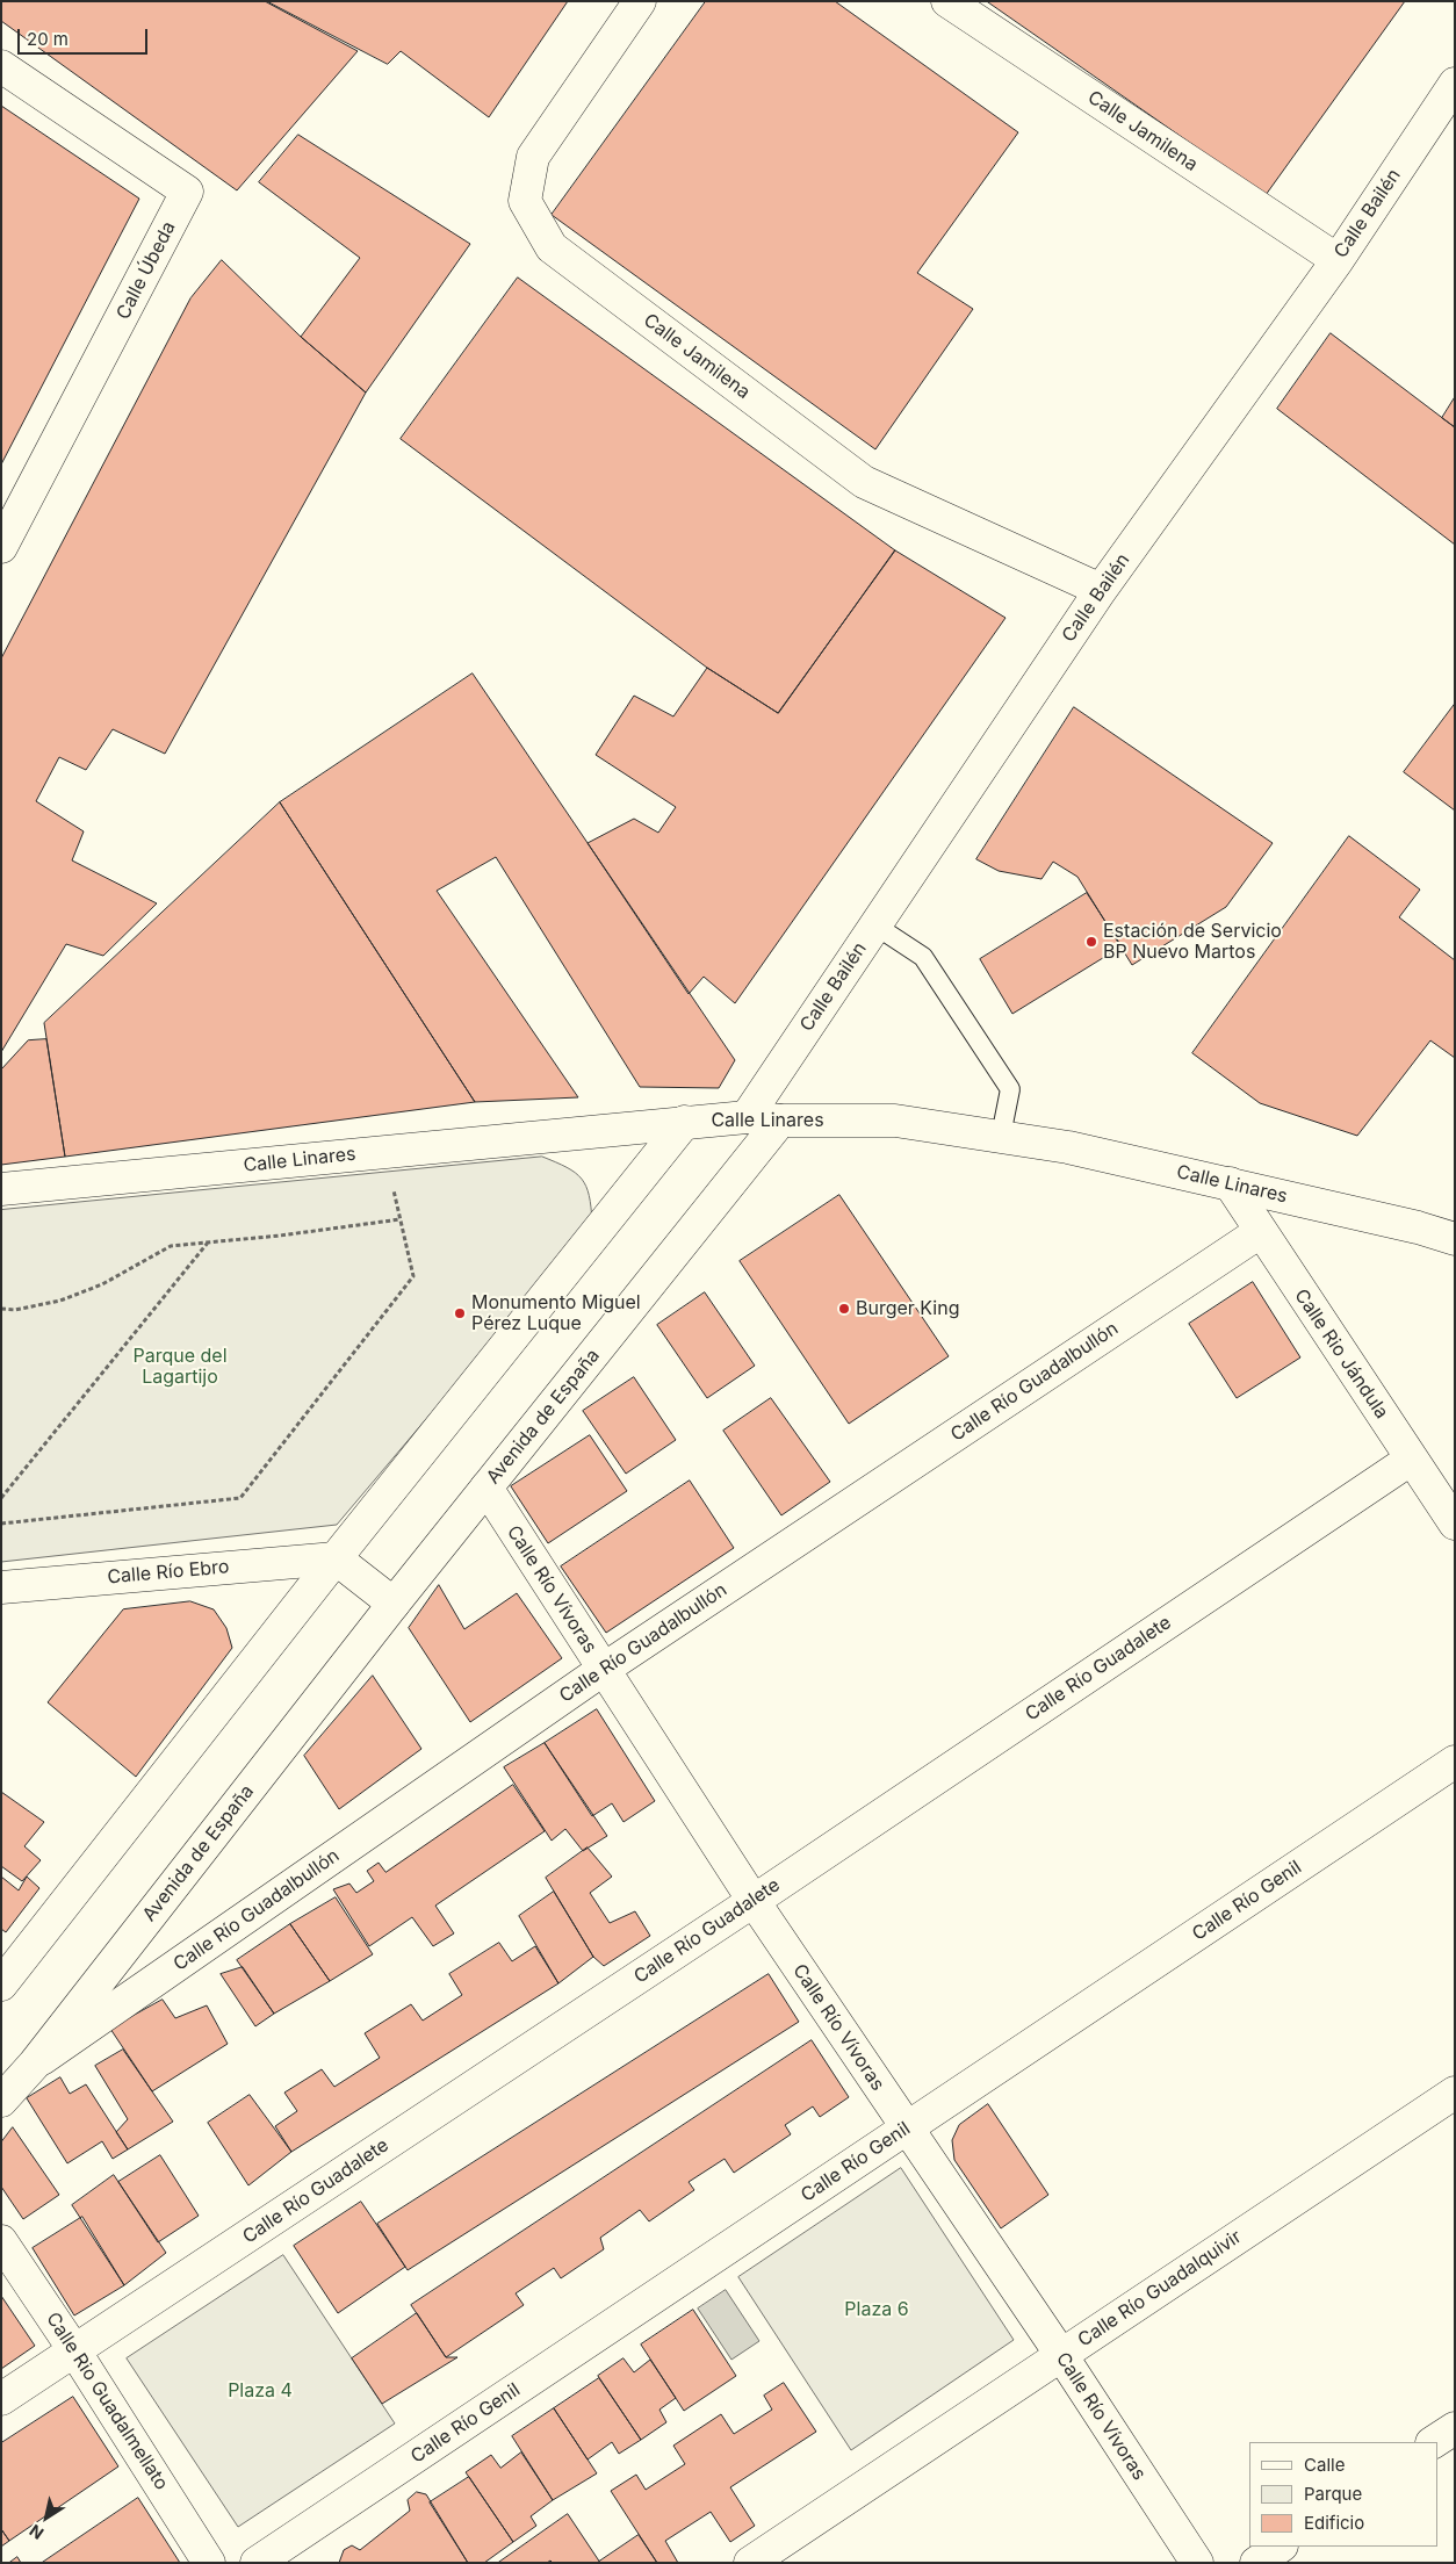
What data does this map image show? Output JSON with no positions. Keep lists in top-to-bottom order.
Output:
{
  "streets": {
    "street": [
      "Calle Jamilena",
      "Calle Bailén",
      "Calle Úbeda",
      "Calle Linares",
      "Calle Rio Jándula",
      "Calle Río Guadalbullón",
      "Avenida de España",
      "Calle Río Ebro",
      "Calle Río Vívoras",
      "Calle Río Guadalete",
      "Calle Río Genil",
      "Calle Río Guadalquivir",
      "Calle Rio Guadalmellato"
    ]
  },
  "crossings": [
    ["Calle Jamilena", "Calle Bailén"],
    ["Calle Bailén", "Calle Linares"],
    ["Calle Linares", "Calle Rio Jándula"],
    ["Calle Linares", "Avenida de España"],
    ["Calle Rio Jándula", "Calle Río Guadalbullón"],
    ["Calle Rio Jándula", "Calle Río Guadalete"],
    ["Calle Río Guadalbullón", "Avenida de España"],
    ["Calle Río Guadalbullón", "Calle Río Vívoras"],
    ["Avenida de España", "Calle Río Vívoras"],
    ["Calle Río Vívoras", "Calle Río Guadalete"],
    ["Calle Río Vívoras", "Calle Río Genil"],
    ["Calle Río Vívoras", "Calle Río Guadalquivir"],
    ["Calle Río Guadalete", "Calle Rio Guadalmellato"]
  ],
  "parks": ["Parque del Lagartijo", "Plaza 6", "Plaza 4"],
  "places": ["Estación de Servicio BP Nuevo Martos", "Burger King", "Monumento Miguel Pérez Luque"],
  "legend": ["Calle", "Parque", "Edificio"],
  "scale_bar": "20 m",
  "north": "bottom left"
}
